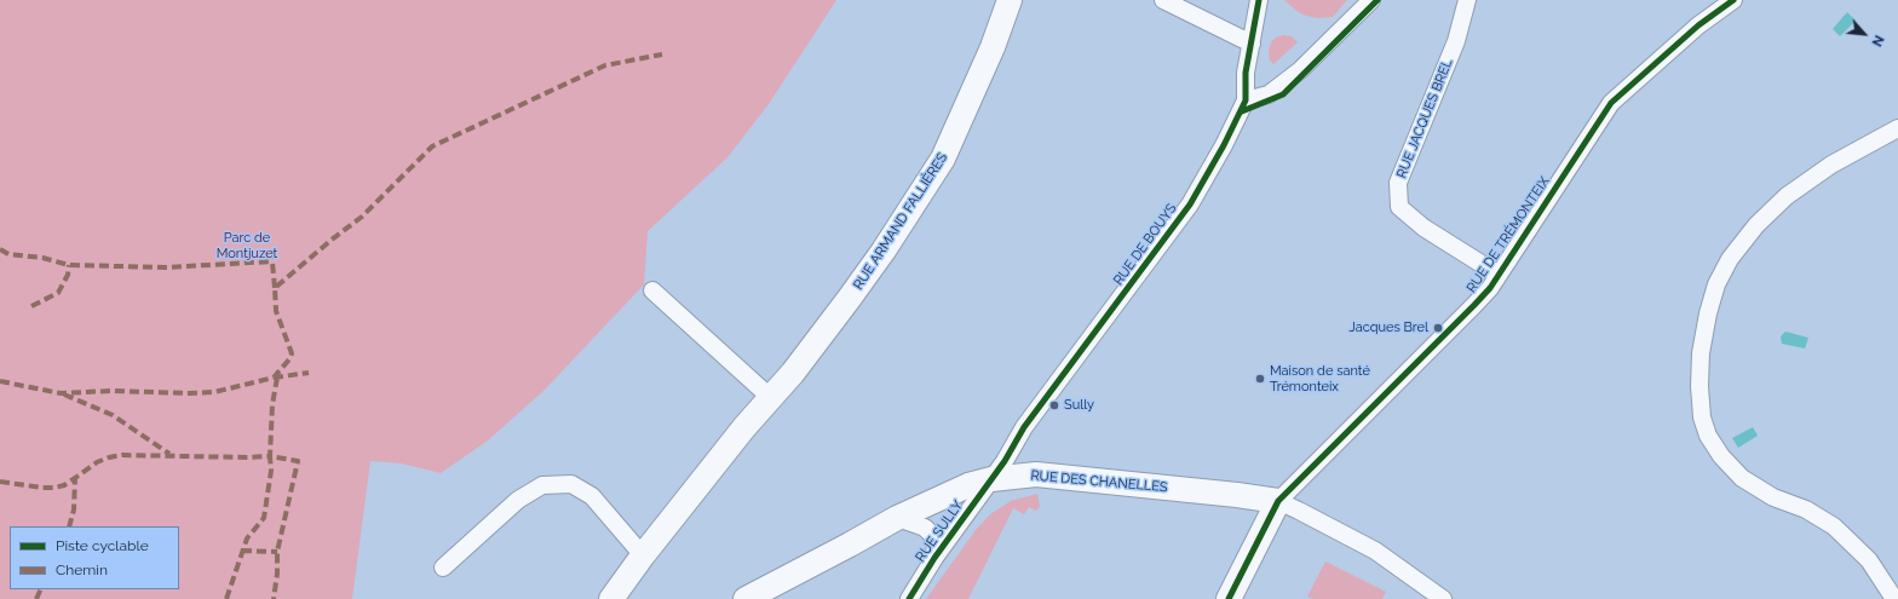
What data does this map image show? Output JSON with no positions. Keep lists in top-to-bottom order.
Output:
{
  "streets": {
    "street": [
      "RUE JACQUES BREL",
      "RUE ARMAND FALLIÈRES",
      "RUE DE TRÉMONTEIX",
      "RUE DE BOUYS",
      "RUE DES CHANELLES",
      "RUE SULLY"
    ]
  },
  "crossings": [
    ["RUE JACQUES BREL", "RUE DE TRÉMONTEIX"],
    ["RUE DE TRÉMONTEIX", "RUE DES CHANELLES"],
    ["RUE DE BOUYS", "RUE DES CHANELLES"],
    ["RUE DE BOUYS", "RUE SULLY"],
    ["RUE DES CHANELLES", "RUE SULLY"]
  ],
  "parks": ["Parc de Montjuzet"],
  "places": ["Jacques Brel", "Maison de santé Trémonteix", "Sully"],
  "legend": ["Piste cyclable", "Chemin"],
  "north": "bottom right"
}
